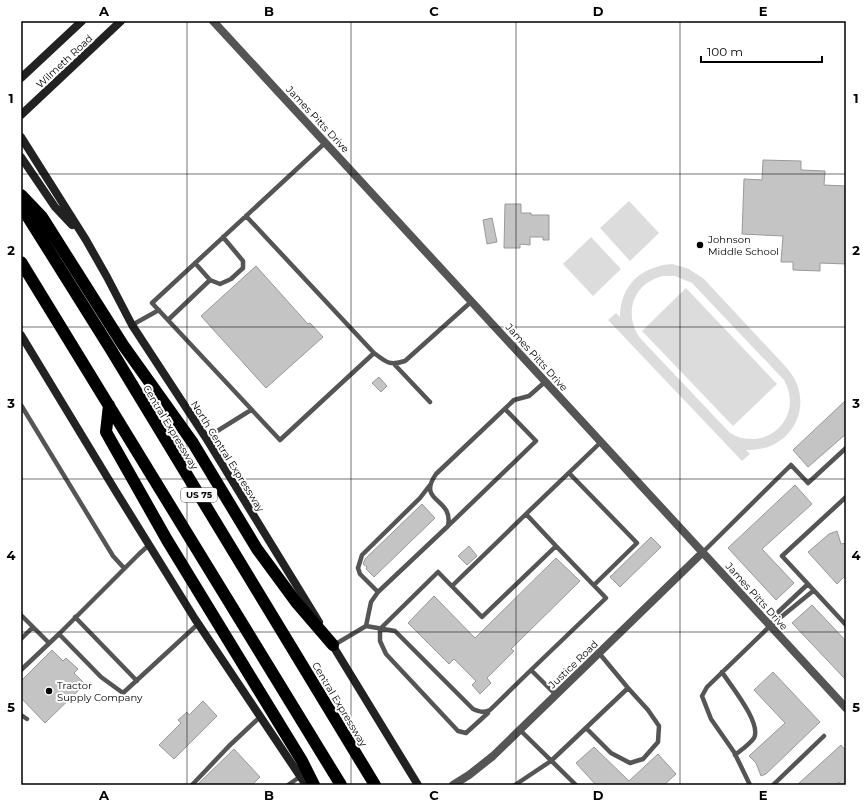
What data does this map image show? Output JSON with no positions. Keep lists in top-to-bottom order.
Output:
{
  "streets": {
    "highway": ["Central Expressway", "US 75"],
    "main road": ["Wilmeth Road", "North Central Expressway"],
    "street": ["James Pitts Drive", "Justice Road"]
  },
  "crossings": [
    ["James Pitts Drive", "Justice Road"]
  ],
  "places": ["Johnson Middle School", "Tractor Supply Company"],
  "scale_bar": "100 m",
  "grid": {
    "columns": [
      "A",
      "B",
      "C",
      "D",
      "E"
    ],
    "rows": [
      "1",
      "2",
      "3",
      "4",
      "5"
    ]
  }
}
